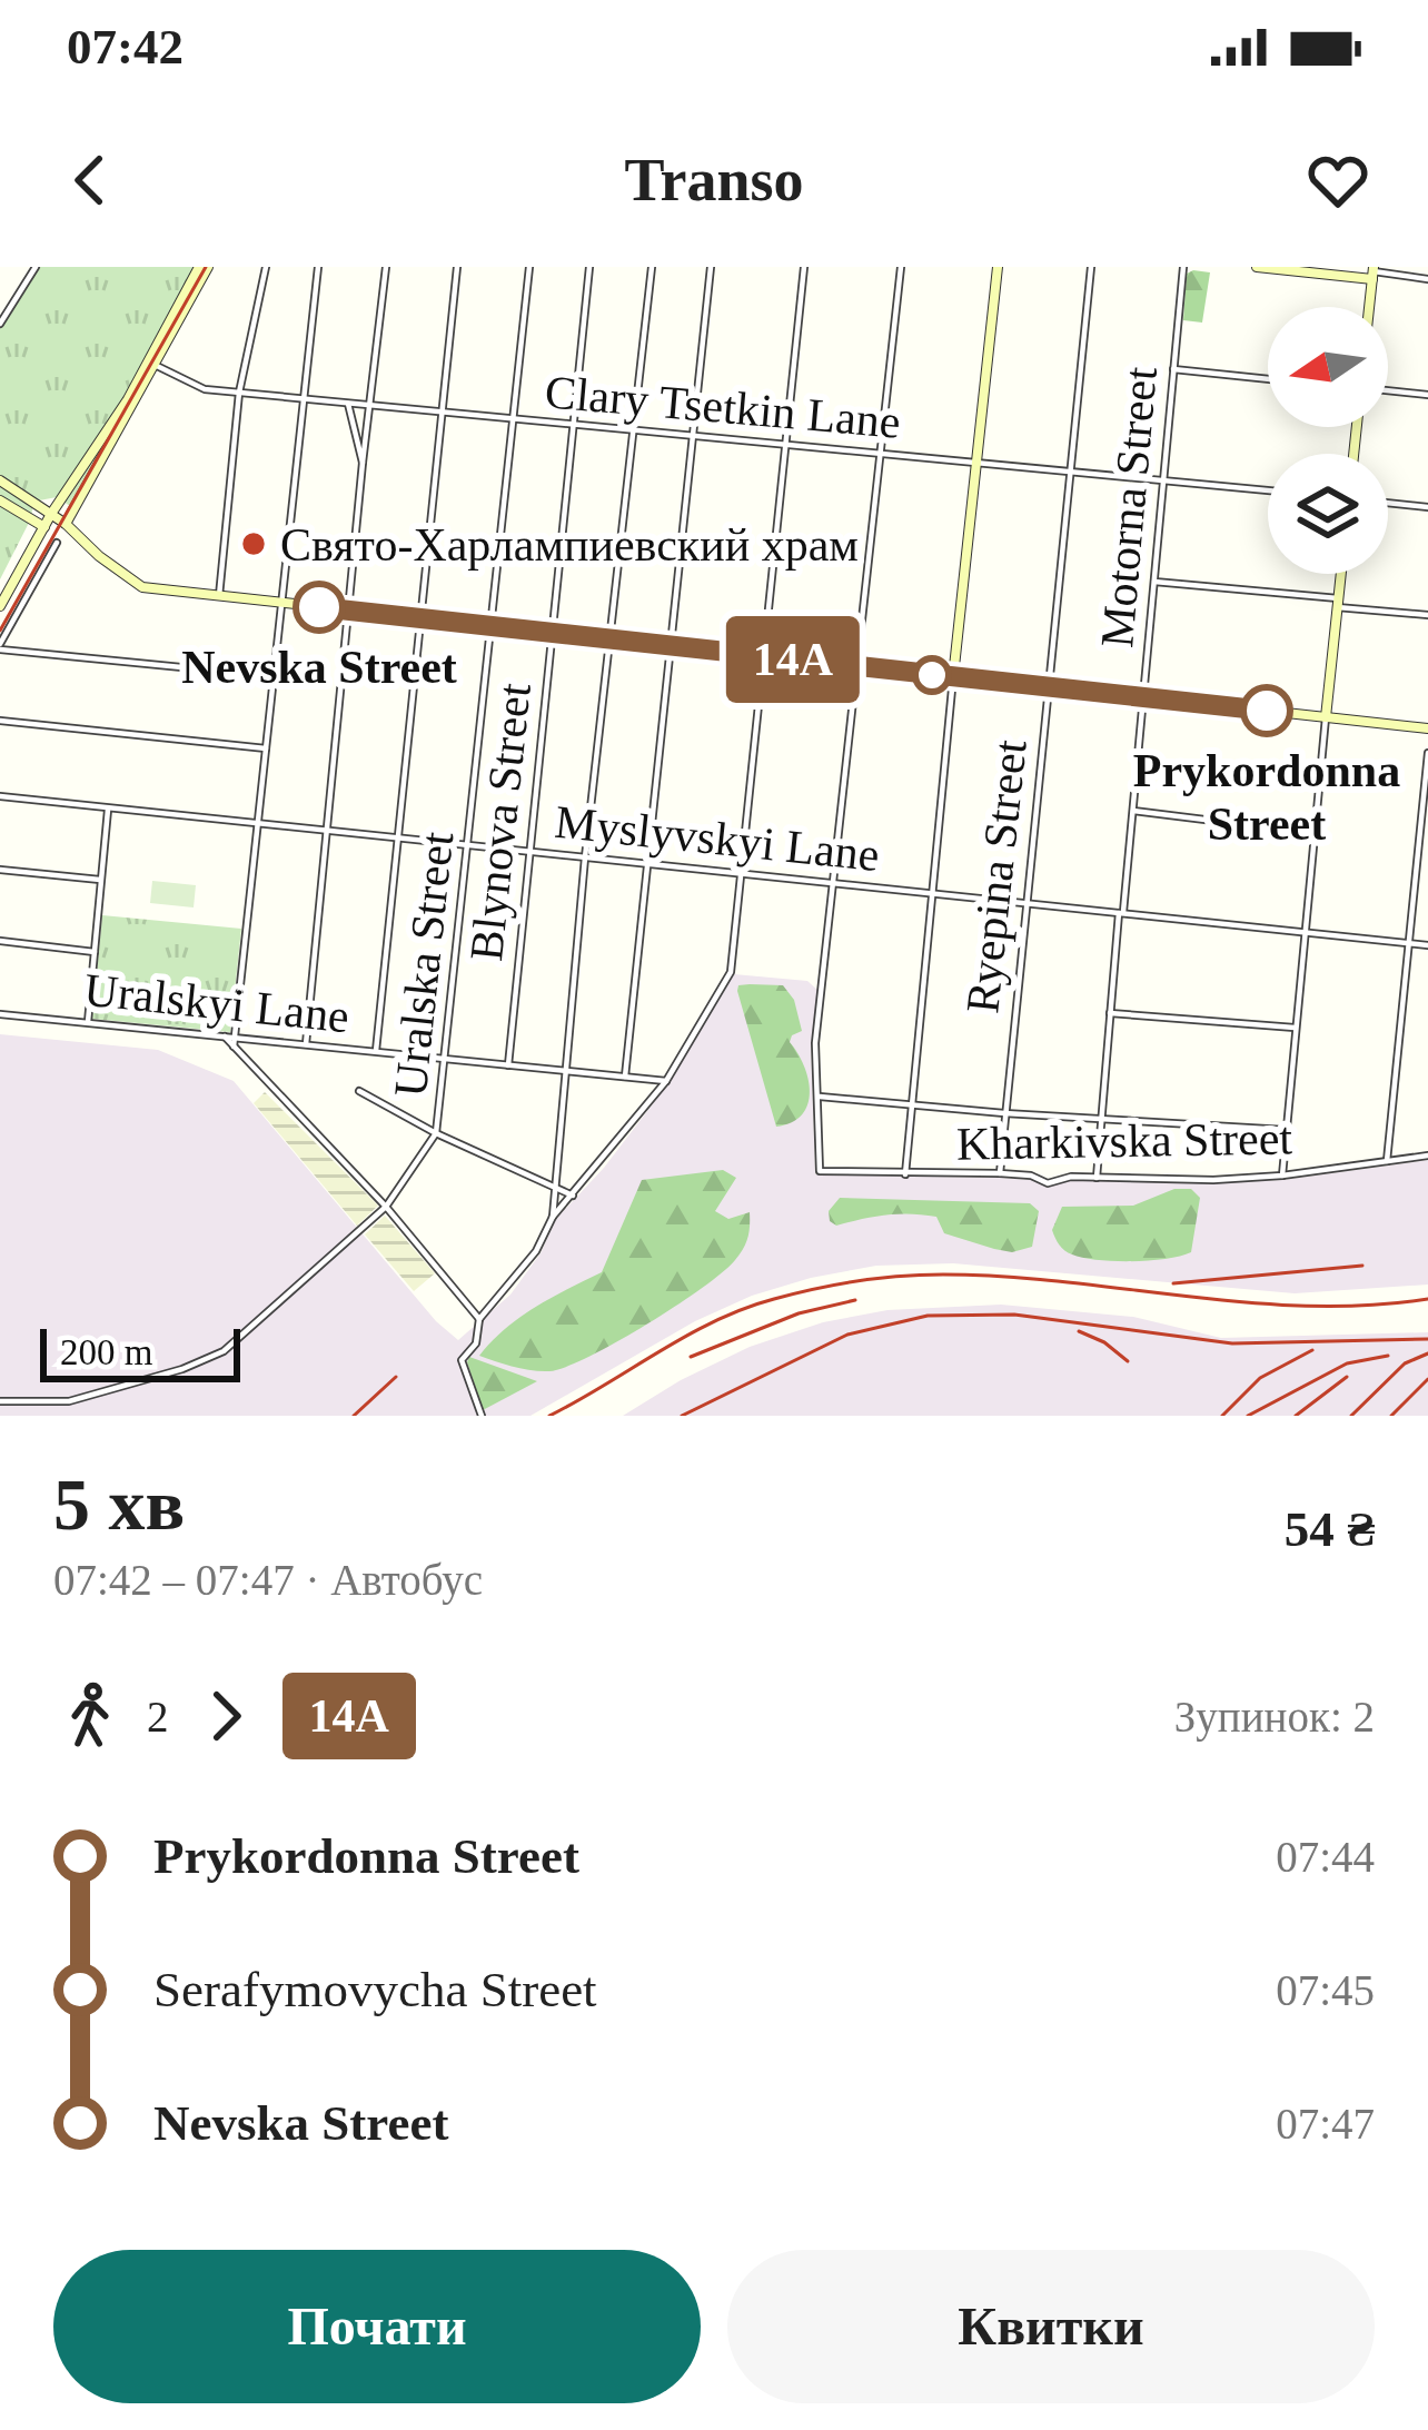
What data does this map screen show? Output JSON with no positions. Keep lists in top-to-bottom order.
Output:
{
  "streets": {
    "street": [
      "Clary Tsetkin Lane",
      "Motorna Street",
      "Blynova Street",
      "Myslyvskyi Lane",
      "Ryepina Street",
      "Uralska Street",
      "Uralskyi Lane",
      "Kharkivska Street"
    ]
  },
  "crossings": [
    ["Clary Tsetkin Lane", "Motorna Street"],
    ["Clary Tsetkin Lane", "Blynova Street"],
    ["Clary Tsetkin Lane", "Ryepina Street"],
    ["Clary Tsetkin Lane", "Uralska Street"],
    ["Motorna Street", "Myslyvskyi Lane"],
    ["Motorna Street", "Kharkivska Street"],
    ["Blynova Street", "Myslyvskyi Lane"],
    ["Blynova Street", "Uralskyi Lane"],
    ["Myslyvskyi Lane", "Ryepina Street"],
    ["Myslyvskyi Lane", "Uralska Street"],
    ["Ryepina Street", "Kharkivska Street"],
    ["Uralska Street", "Uralskyi Lane"]
  ],
  "places": ["Свято-Харлампиевский храм", "Nevska Street", "Prykordonna Street"],
  "lines": ["bus line 14А"],
  "scale_bar": "200 m",
  "north": "left",
  "page": {
    "status": "07:42",
    "header": "Transo",
    "on_map": "14А",
    "scale": "200 m",
    "heading": ["5 хв", "07:42 – 07:47 · Автобус", "54 ₴"],
    "legs": ["2", "14А", "Зупинок: 2"],
    "list": [
      {
        "name": "Prykordonna Street",
        "value": "07:44"
      },
      {
        "name": "Serafymovycha Street",
        "value": "07:45"
      },
      {
        "name": "Nevska Street",
        "value": "07:47"
      }
    ],
    "buttons": ["Почати", "Квитки"]
  }
}
